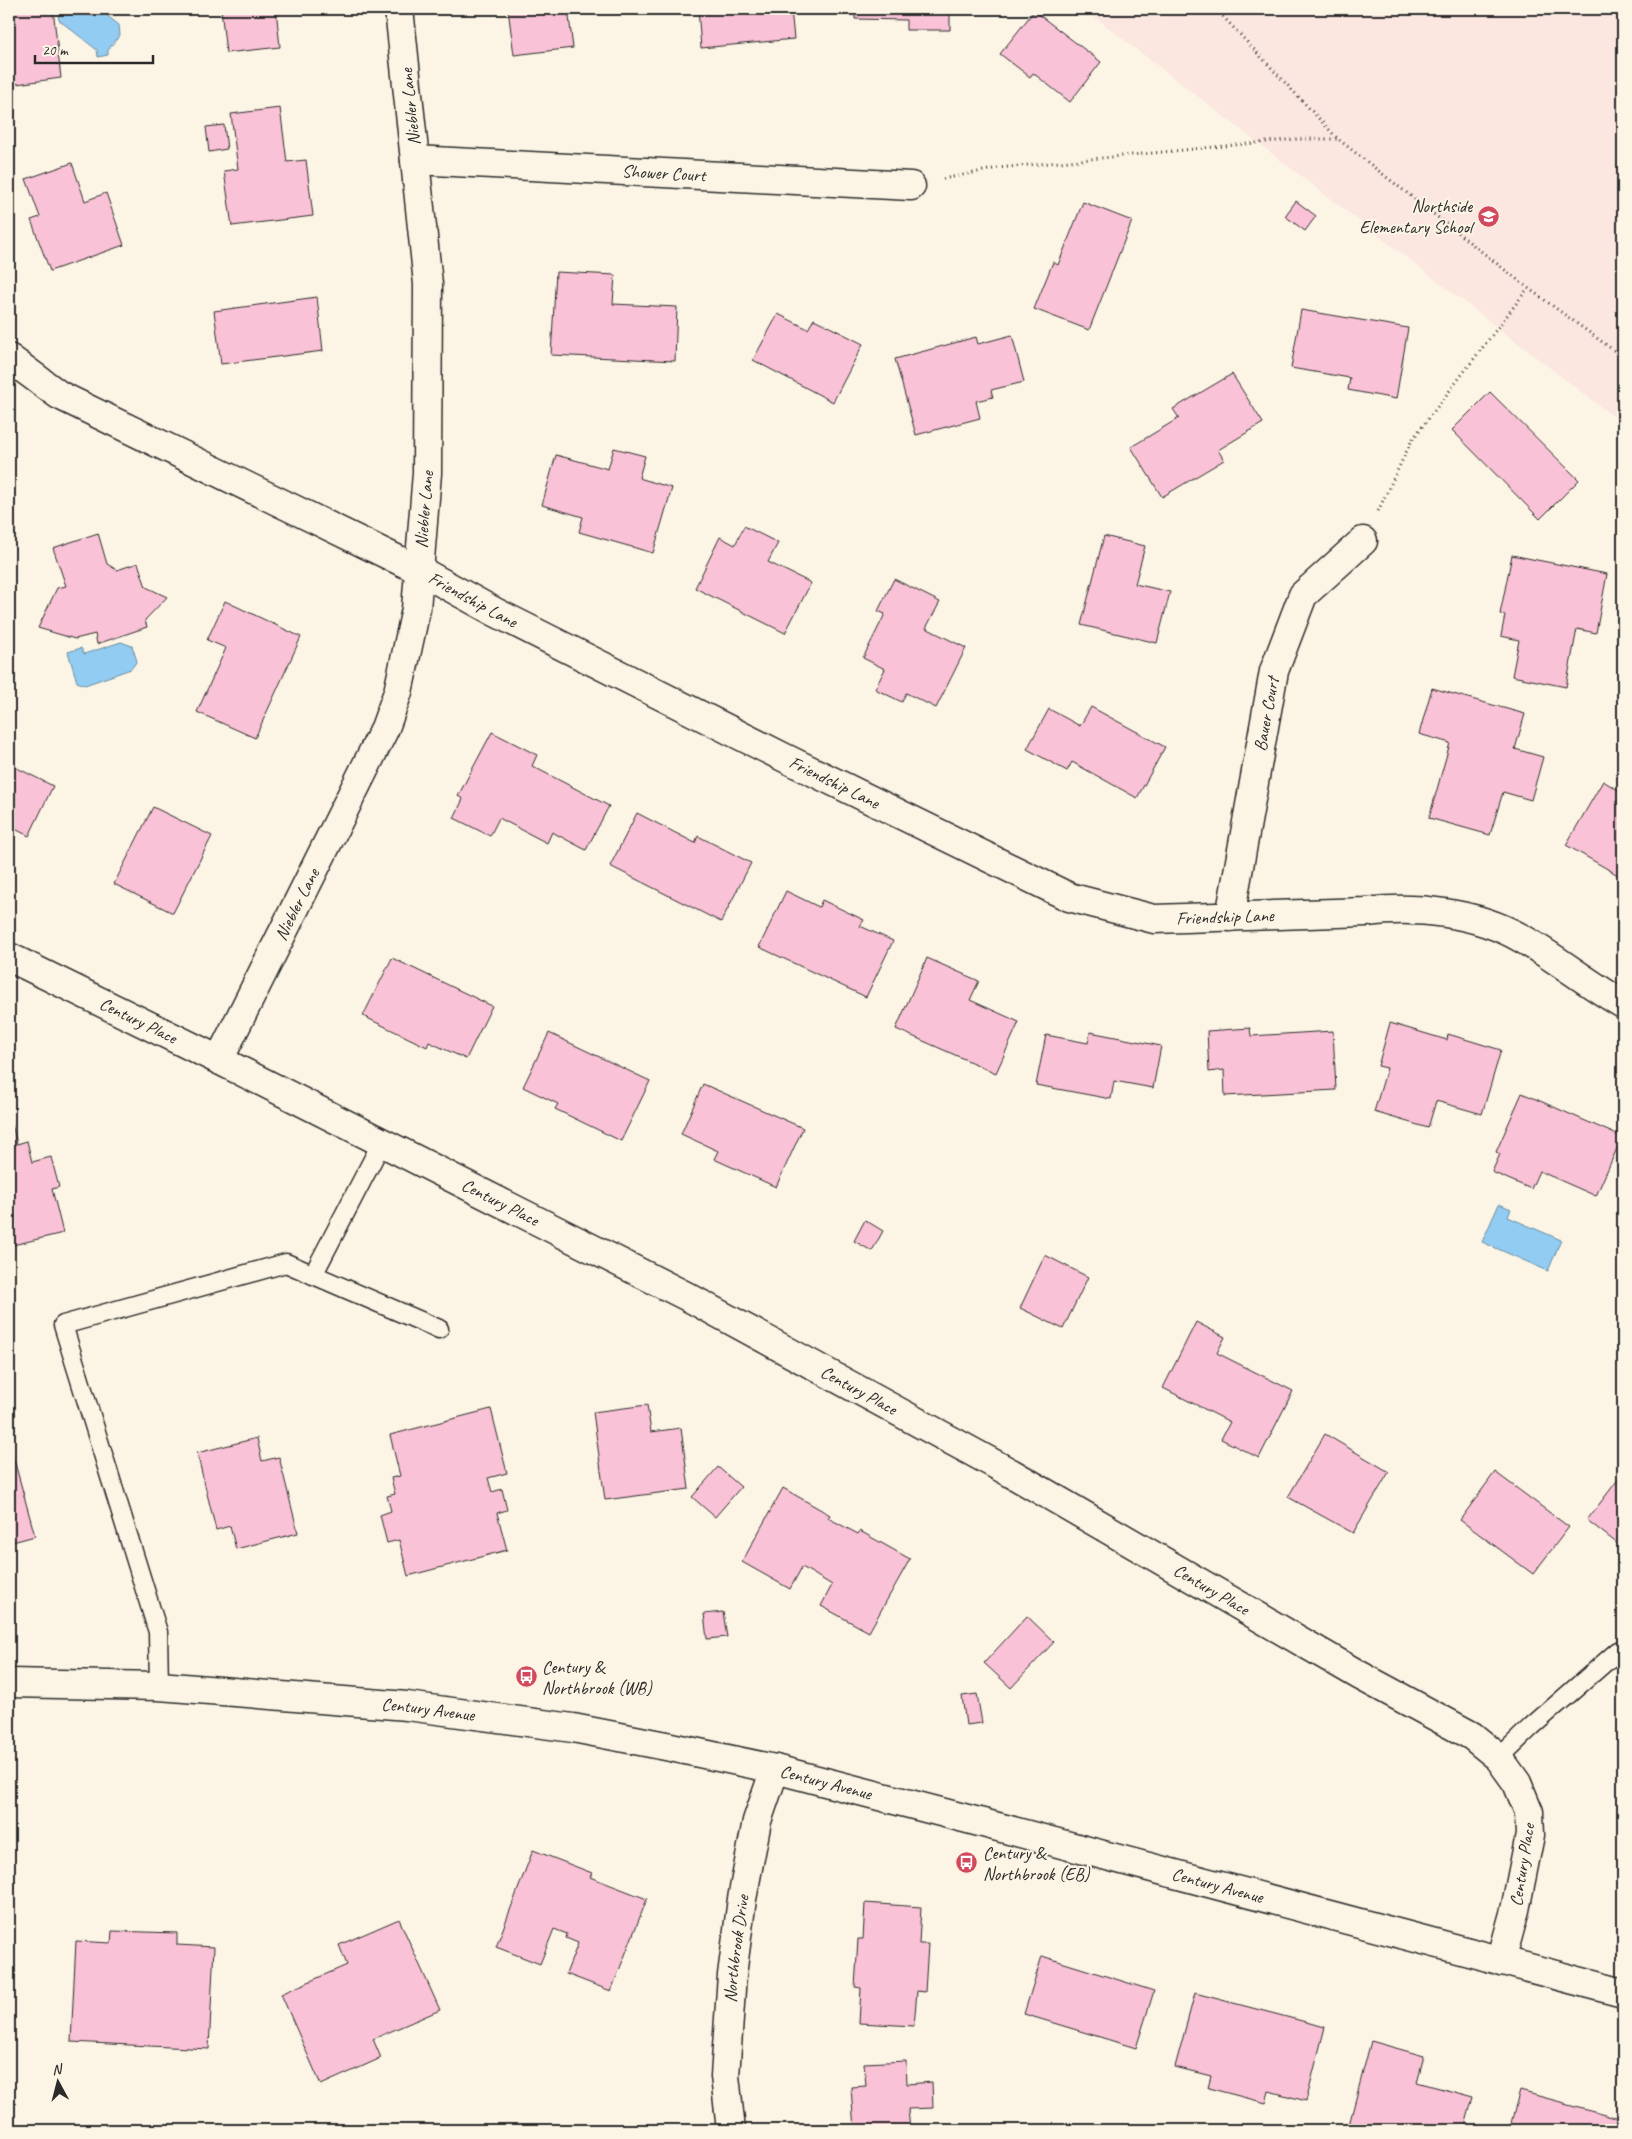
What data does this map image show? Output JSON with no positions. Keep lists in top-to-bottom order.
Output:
{
  "streets": {
    "street": [
      "Niebler Lane",
      "Shower Court",
      "Friendship Lane",
      "Bauer Court",
      "Century Place",
      "Century Avenue",
      "Northbrook Drive"
    ]
  },
  "crossings": [
    ["Niebler Lane", "Shower Court"],
    ["Niebler Lane", "Friendship Lane"],
    ["Niebler Lane", "Century Place"],
    ["Friendship Lane", "Bauer Court"],
    ["Century Place", "Century Avenue"],
    ["Century Avenue", "Northbrook Drive"]
  ],
  "places": {
    "school or university": ["Northside Elementary School"],
    "bus stop": ["Century & Northbrook (WB)", "Century & Northbrook (EB)"]
  },
  "scale_bar": "20 m",
  "north": "top"
}
